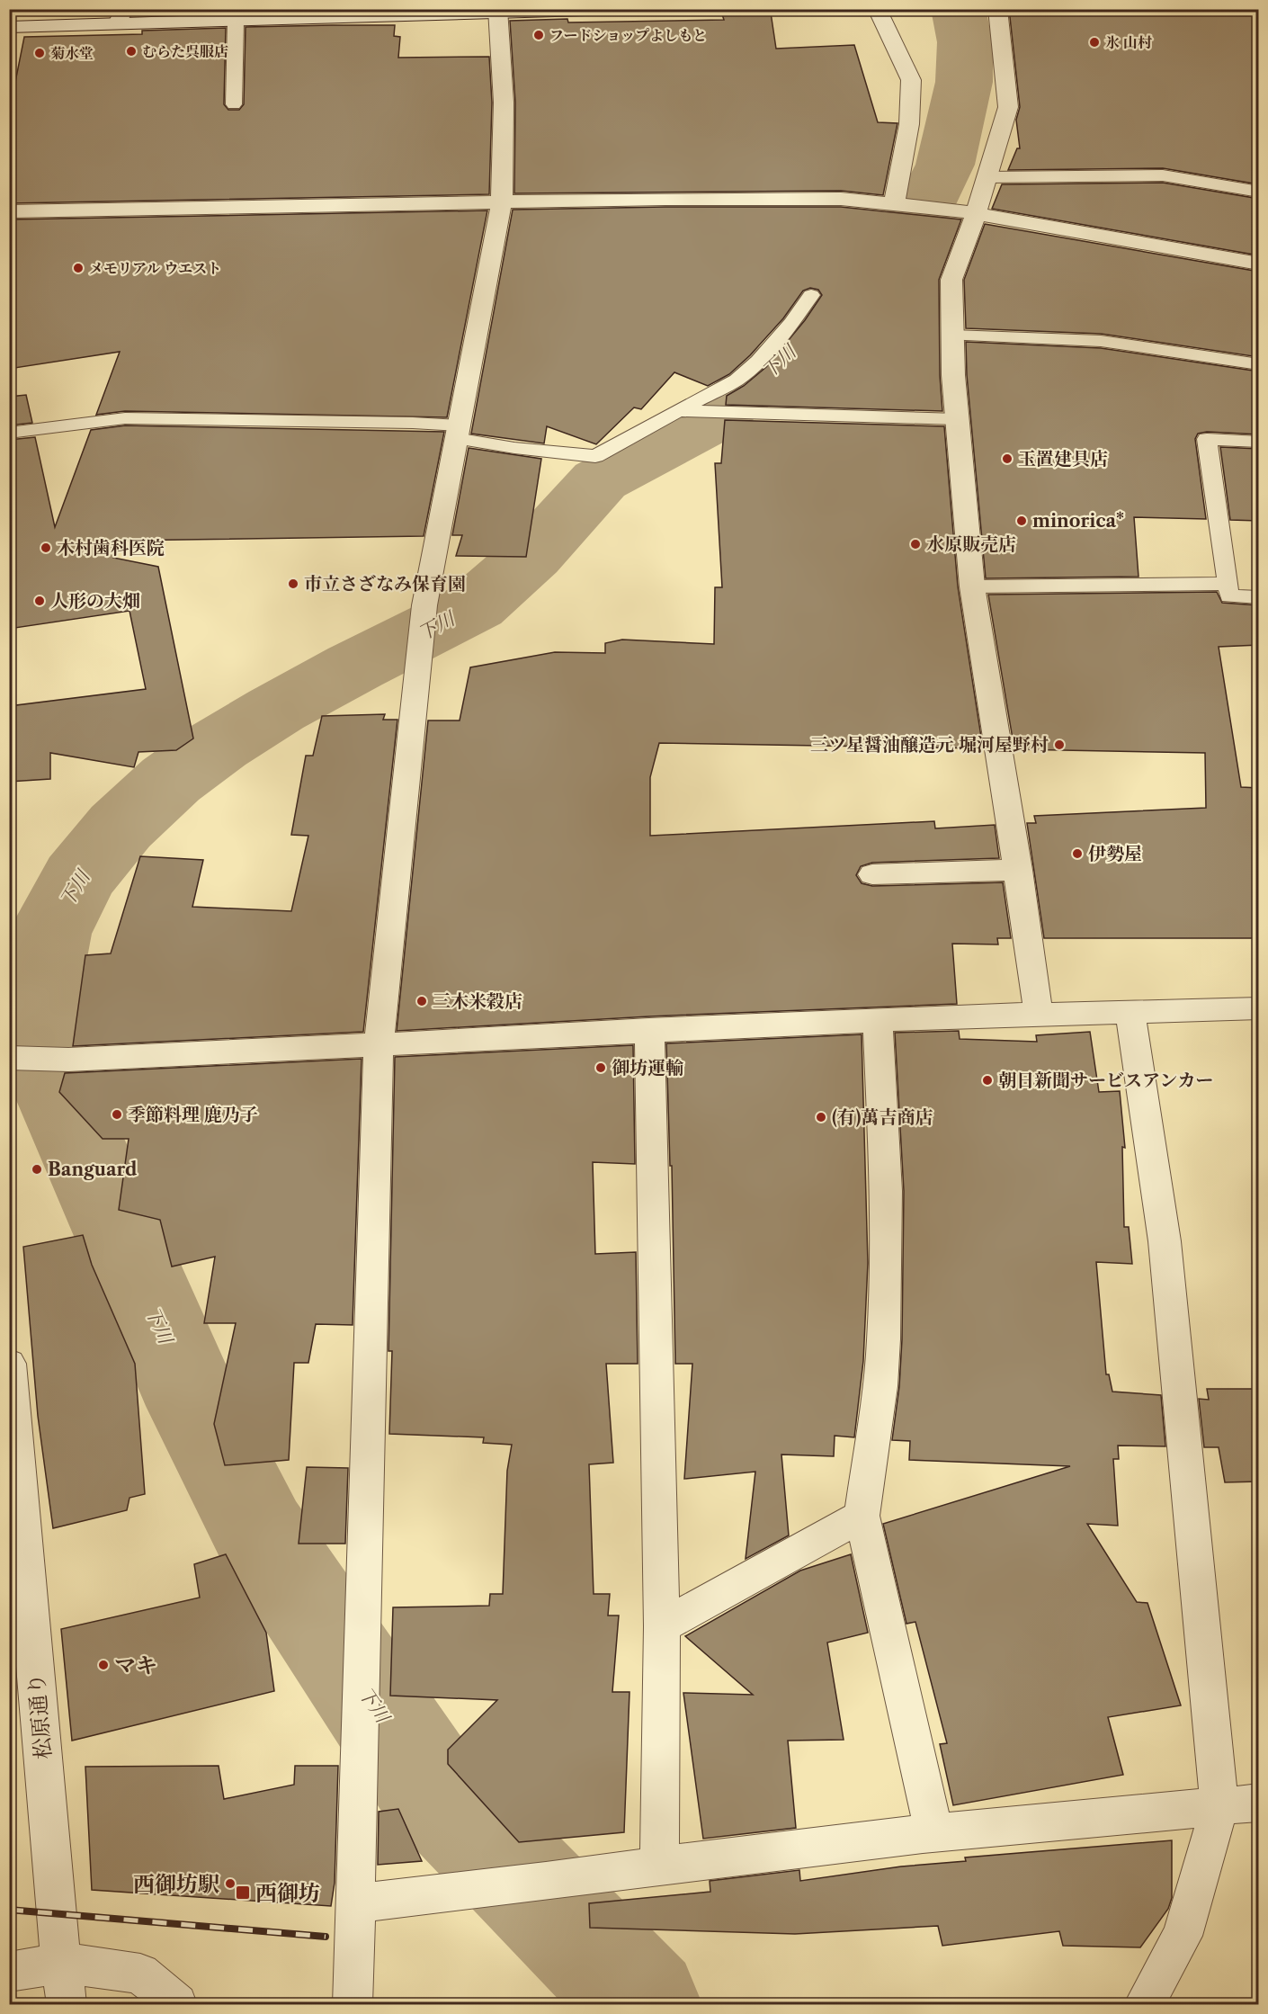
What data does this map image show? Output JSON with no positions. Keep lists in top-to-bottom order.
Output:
{
  "streets": {
    "street": ["松原通り"]
  },
  "water": ["下川"],
  "places": {
    "other": [
      "フードショップよしもと",
      "氷 山村",
      "むらた呉服店",
      "菊水堂",
      "メモリアル ウエスト",
      "玉置建具店",
      "minorica*",
      "水原販売店",
      "木村歯科医院",
      "市立さざなみ保育園",
      "人形の大畑",
      "三ツ星醤油醸造元 堀河屋野村",
      "伊勢屋",
      "三木米穀店",
      "御坊運輸",
      "朝日新聞サービスアンカー",
      "季節料理 鹿乃子",
      "(有)萬吉商店",
      "Banguard",
      "マキ",
      "西御坊駅"
    ],
    "transit": ["西御坊"]
  }
}
